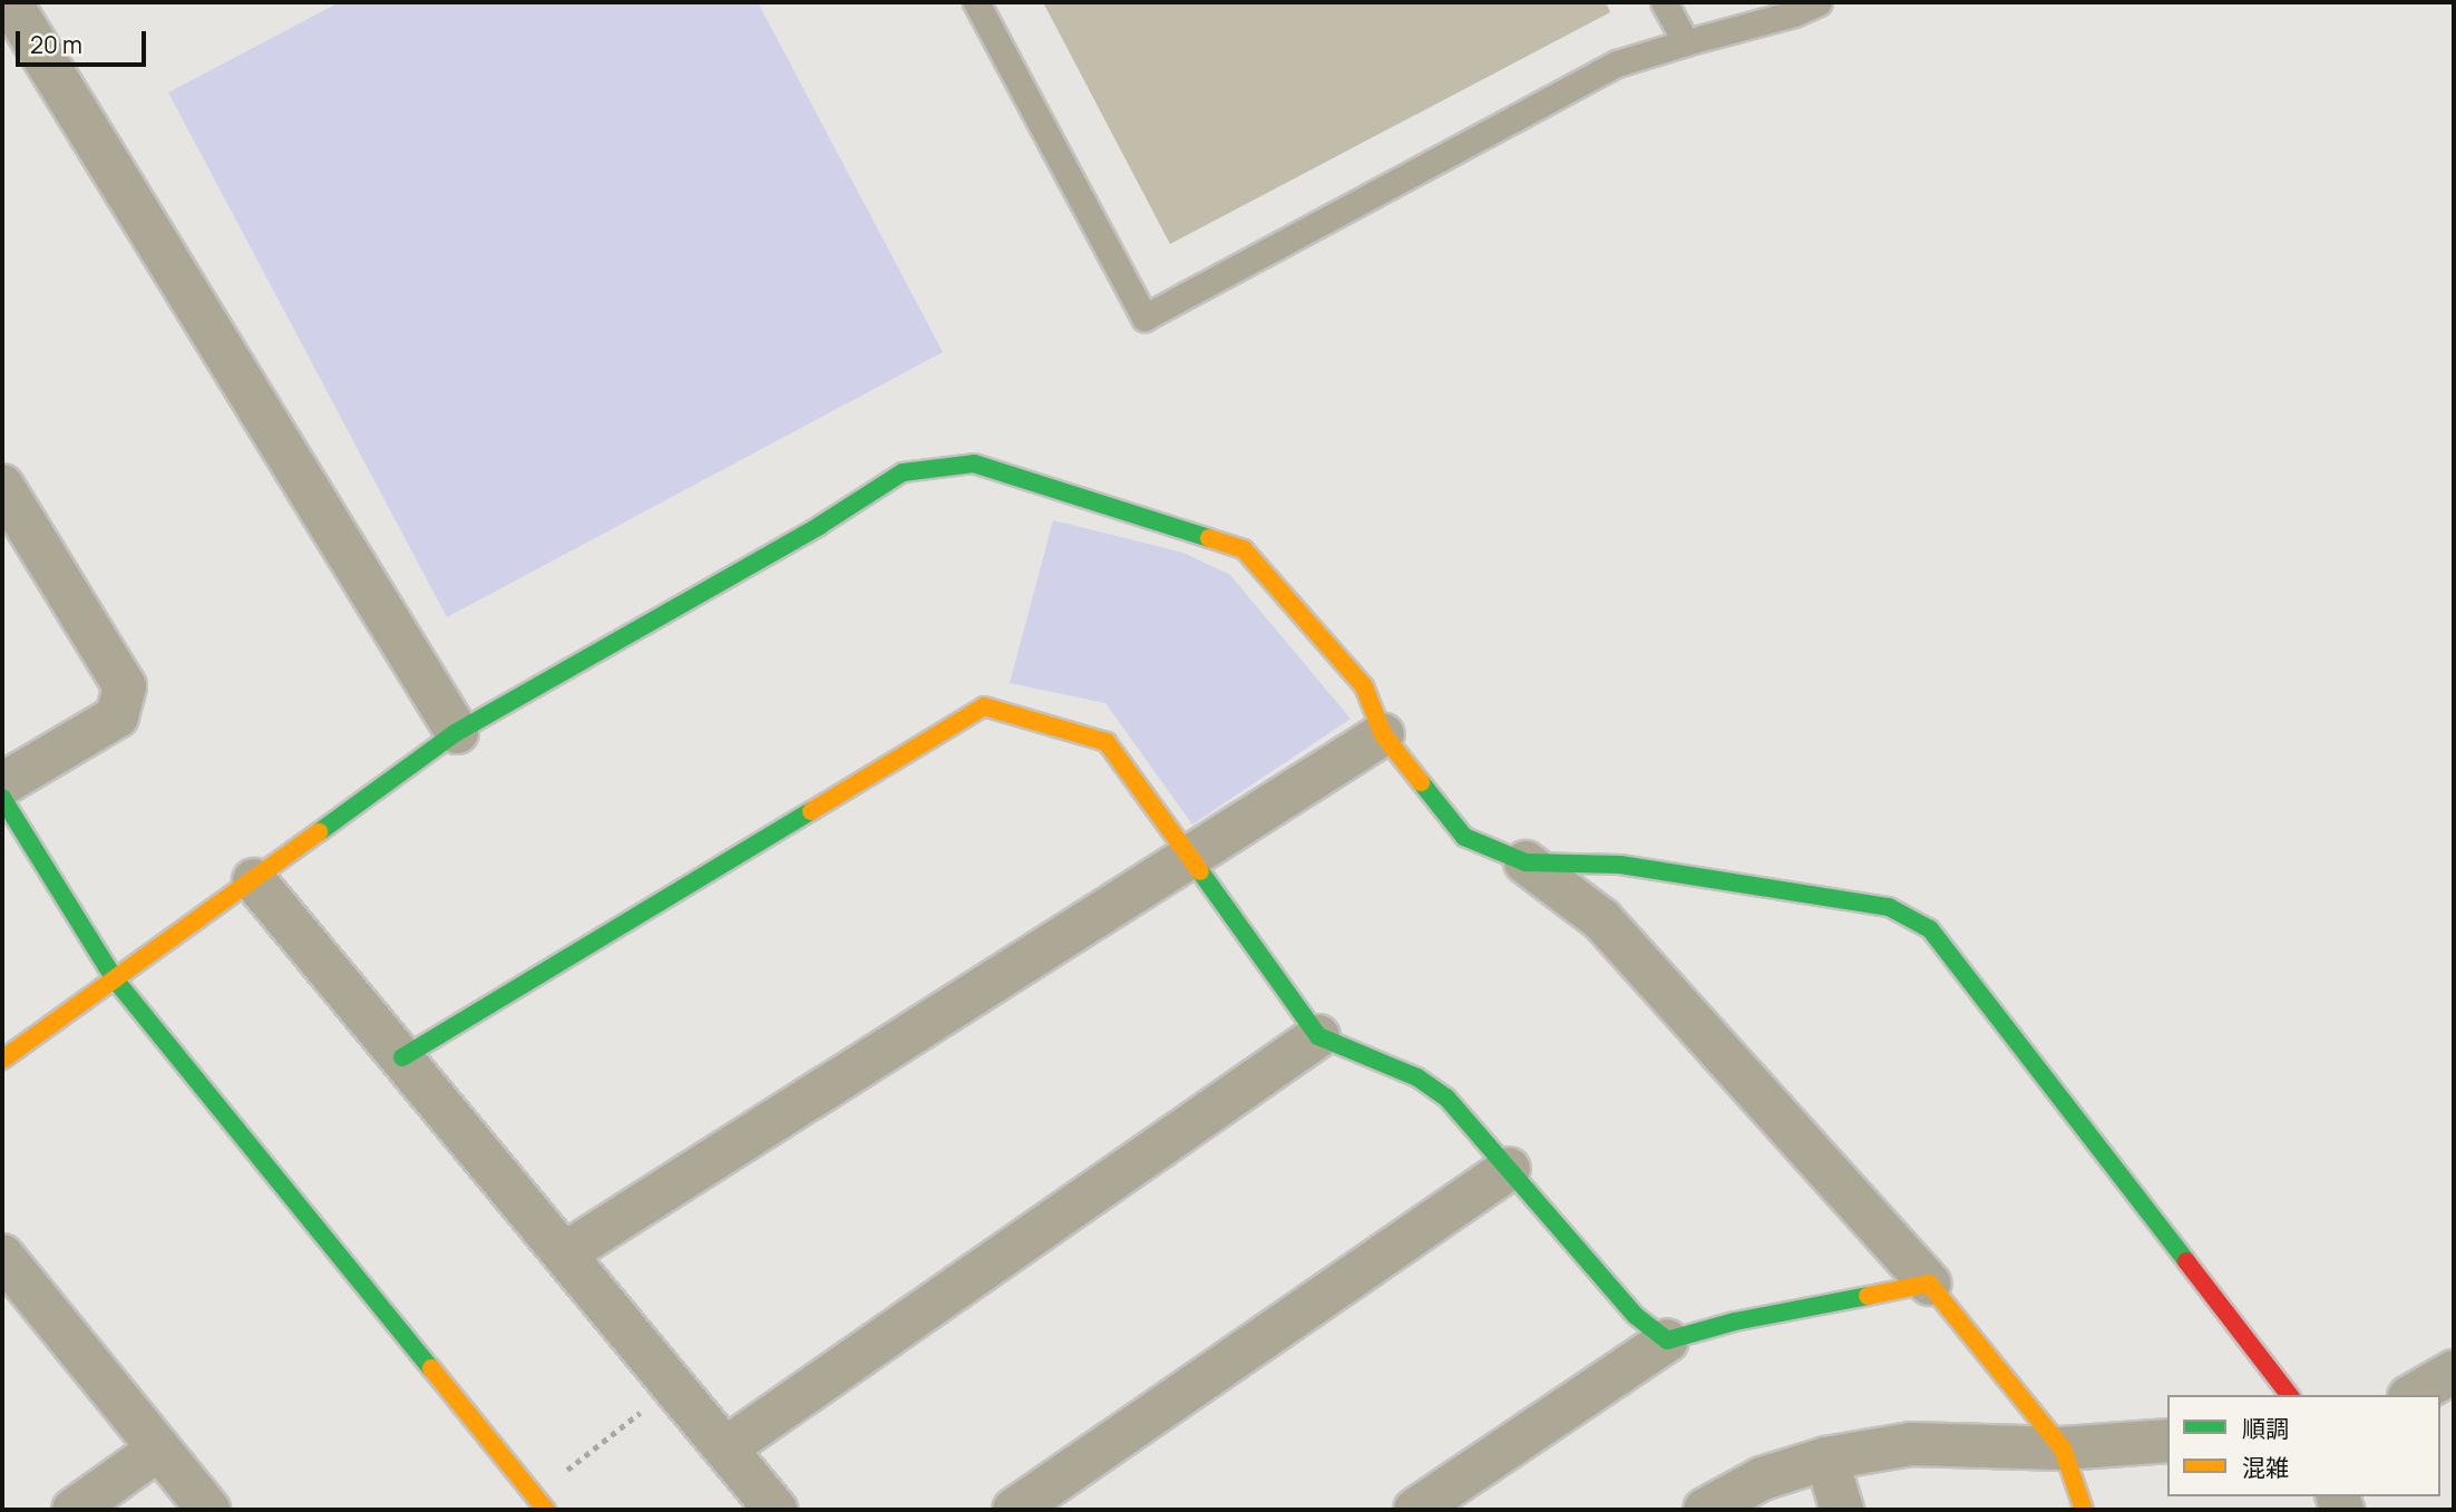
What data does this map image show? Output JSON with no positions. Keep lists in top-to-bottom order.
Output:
{
  "legend": ["順調", "混雑"],
  "scale_bar": "20 m"
}
